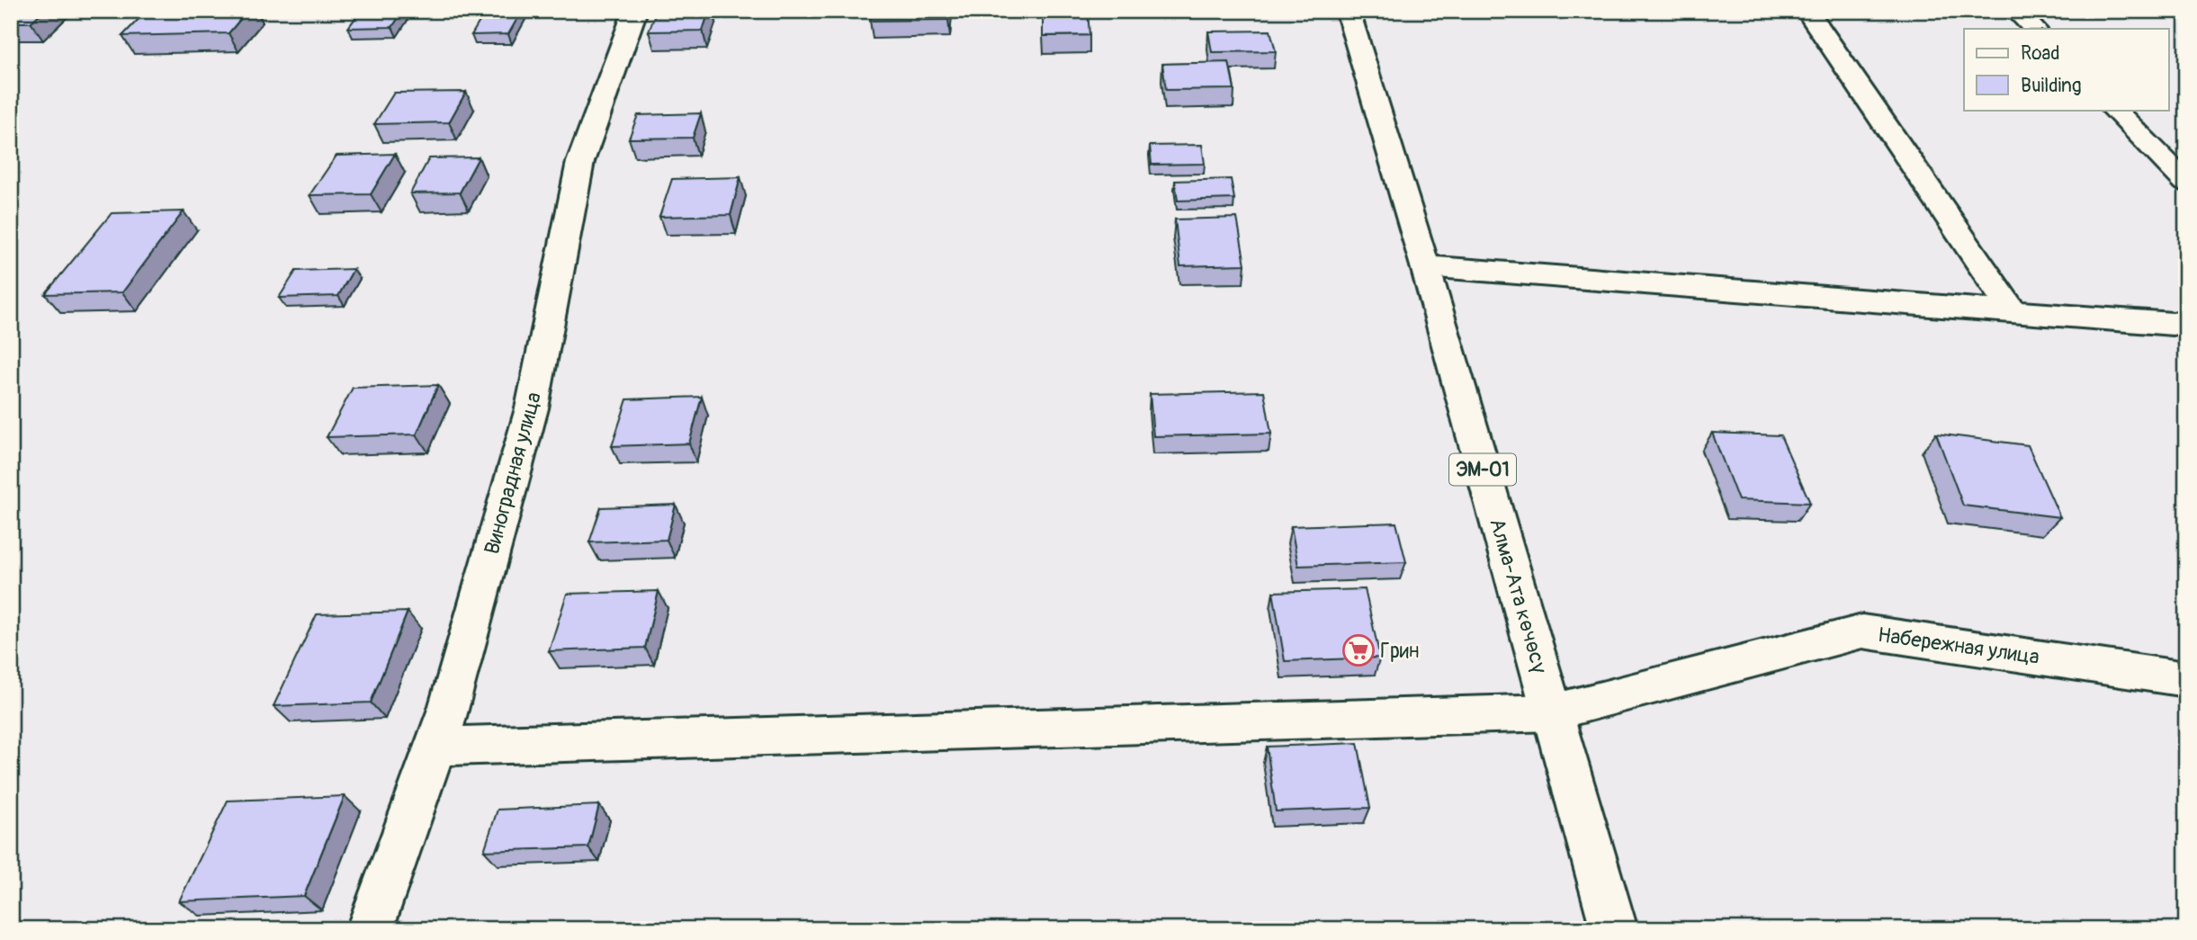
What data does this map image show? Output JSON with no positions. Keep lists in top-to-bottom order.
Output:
{
  "streets": {
    "main road": [
      "ЭМ-01",
      "Виноградная улица",
      "Алма-Ата көчөсү",
      "Набережная улица"
    ]
  },
  "crossings": [
    ["Виноградная улица", "Набережная улица"],
    ["Алма-Ата көчөсү", "Набережная улица"]
  ],
  "places": {
    "supermarket": ["Грин"]
  },
  "legend": ["Road", "Building"]
}
